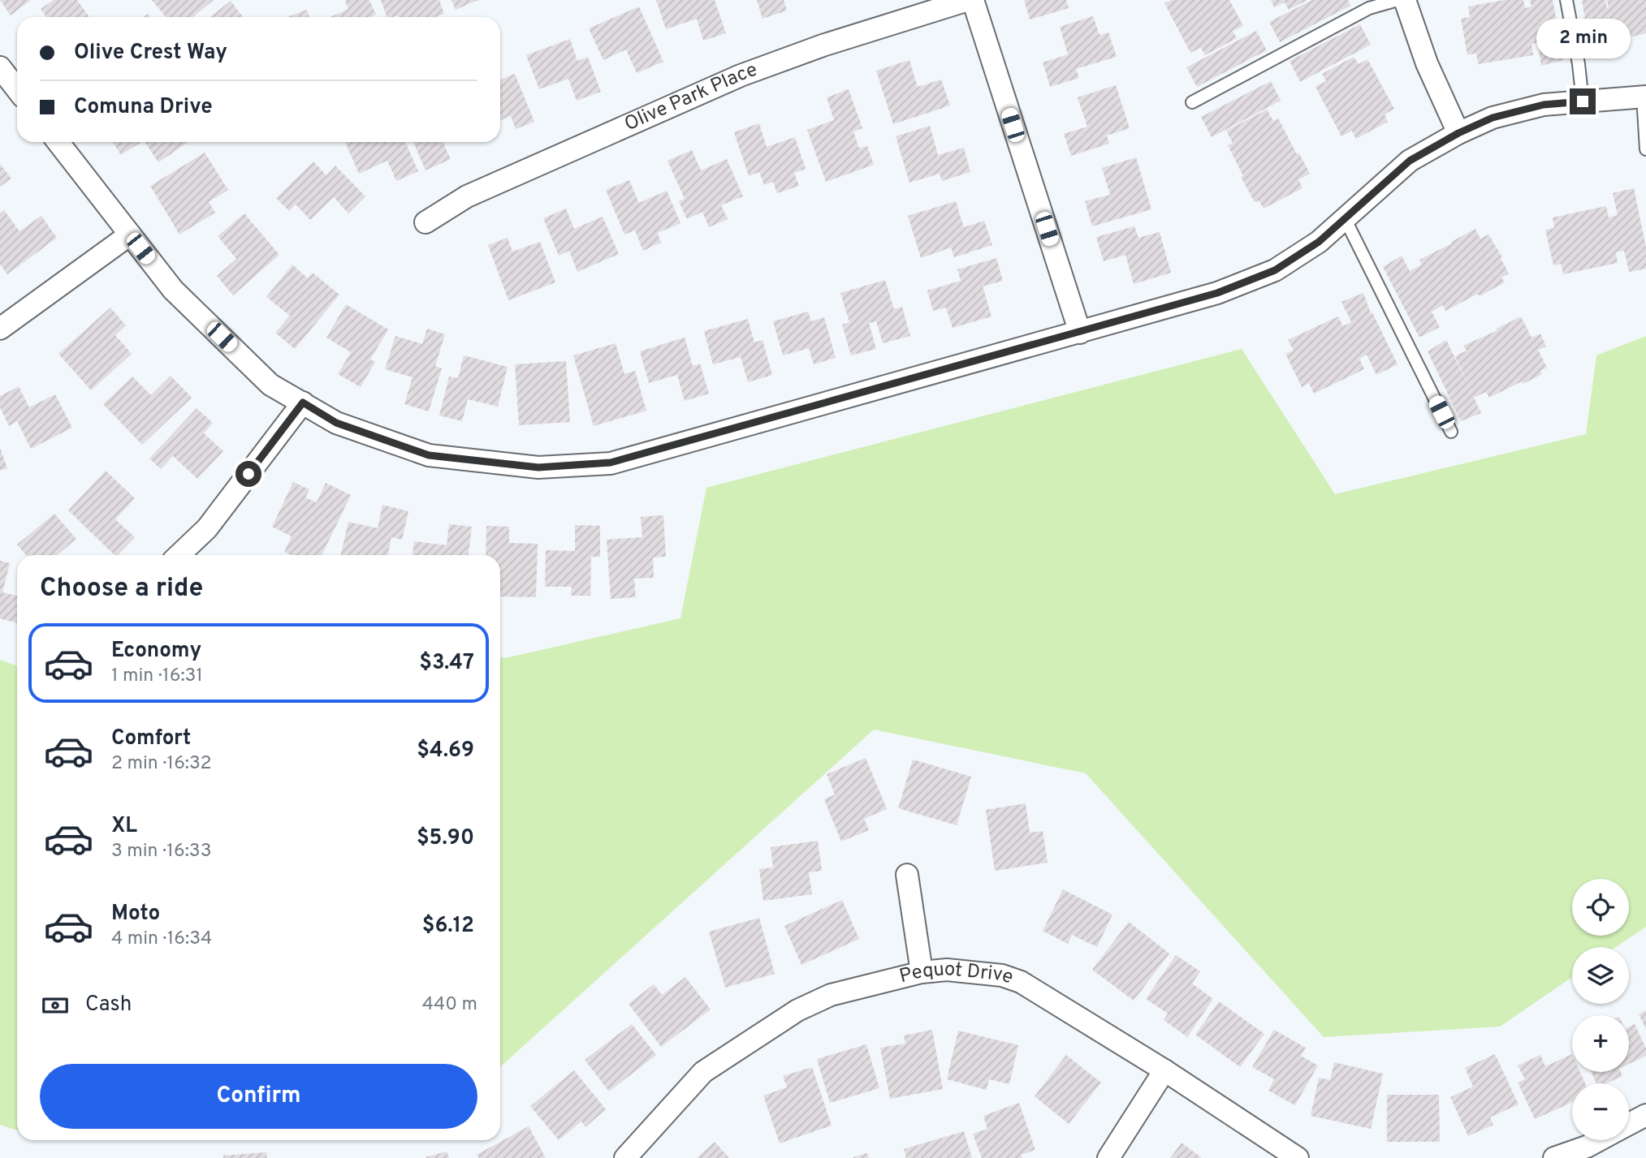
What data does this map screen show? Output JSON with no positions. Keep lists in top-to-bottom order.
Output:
{
  "streets": {
    "street": ["Olive Park Place", "Pequot Drive"]
  },
  "page": {
    "banner": ["Olive Crest Way", "Comuna Drive"],
    "bubble": "2 min",
    "heading": "Choose a ride",
    "list": [
      {
        "name": "Economy",
        "note": "1 min · 16:31",
        "value": "$3.47"
      },
      {
        "name": "Comfort",
        "note": "2 min · 16:32",
        "value": "$4.69"
      },
      {
        "name": "XL",
        "note": "3 min · 16:33",
        "value": "$5.90"
      },
      {
        "name": "Moto",
        "note": "4 min · 16:34",
        "value": "$6.12"
      }
    ],
    "map_buttons": ["+", "−"],
    "pay": ["Cash", "440 m"],
    "buttons": "Confirm"
  }
}
